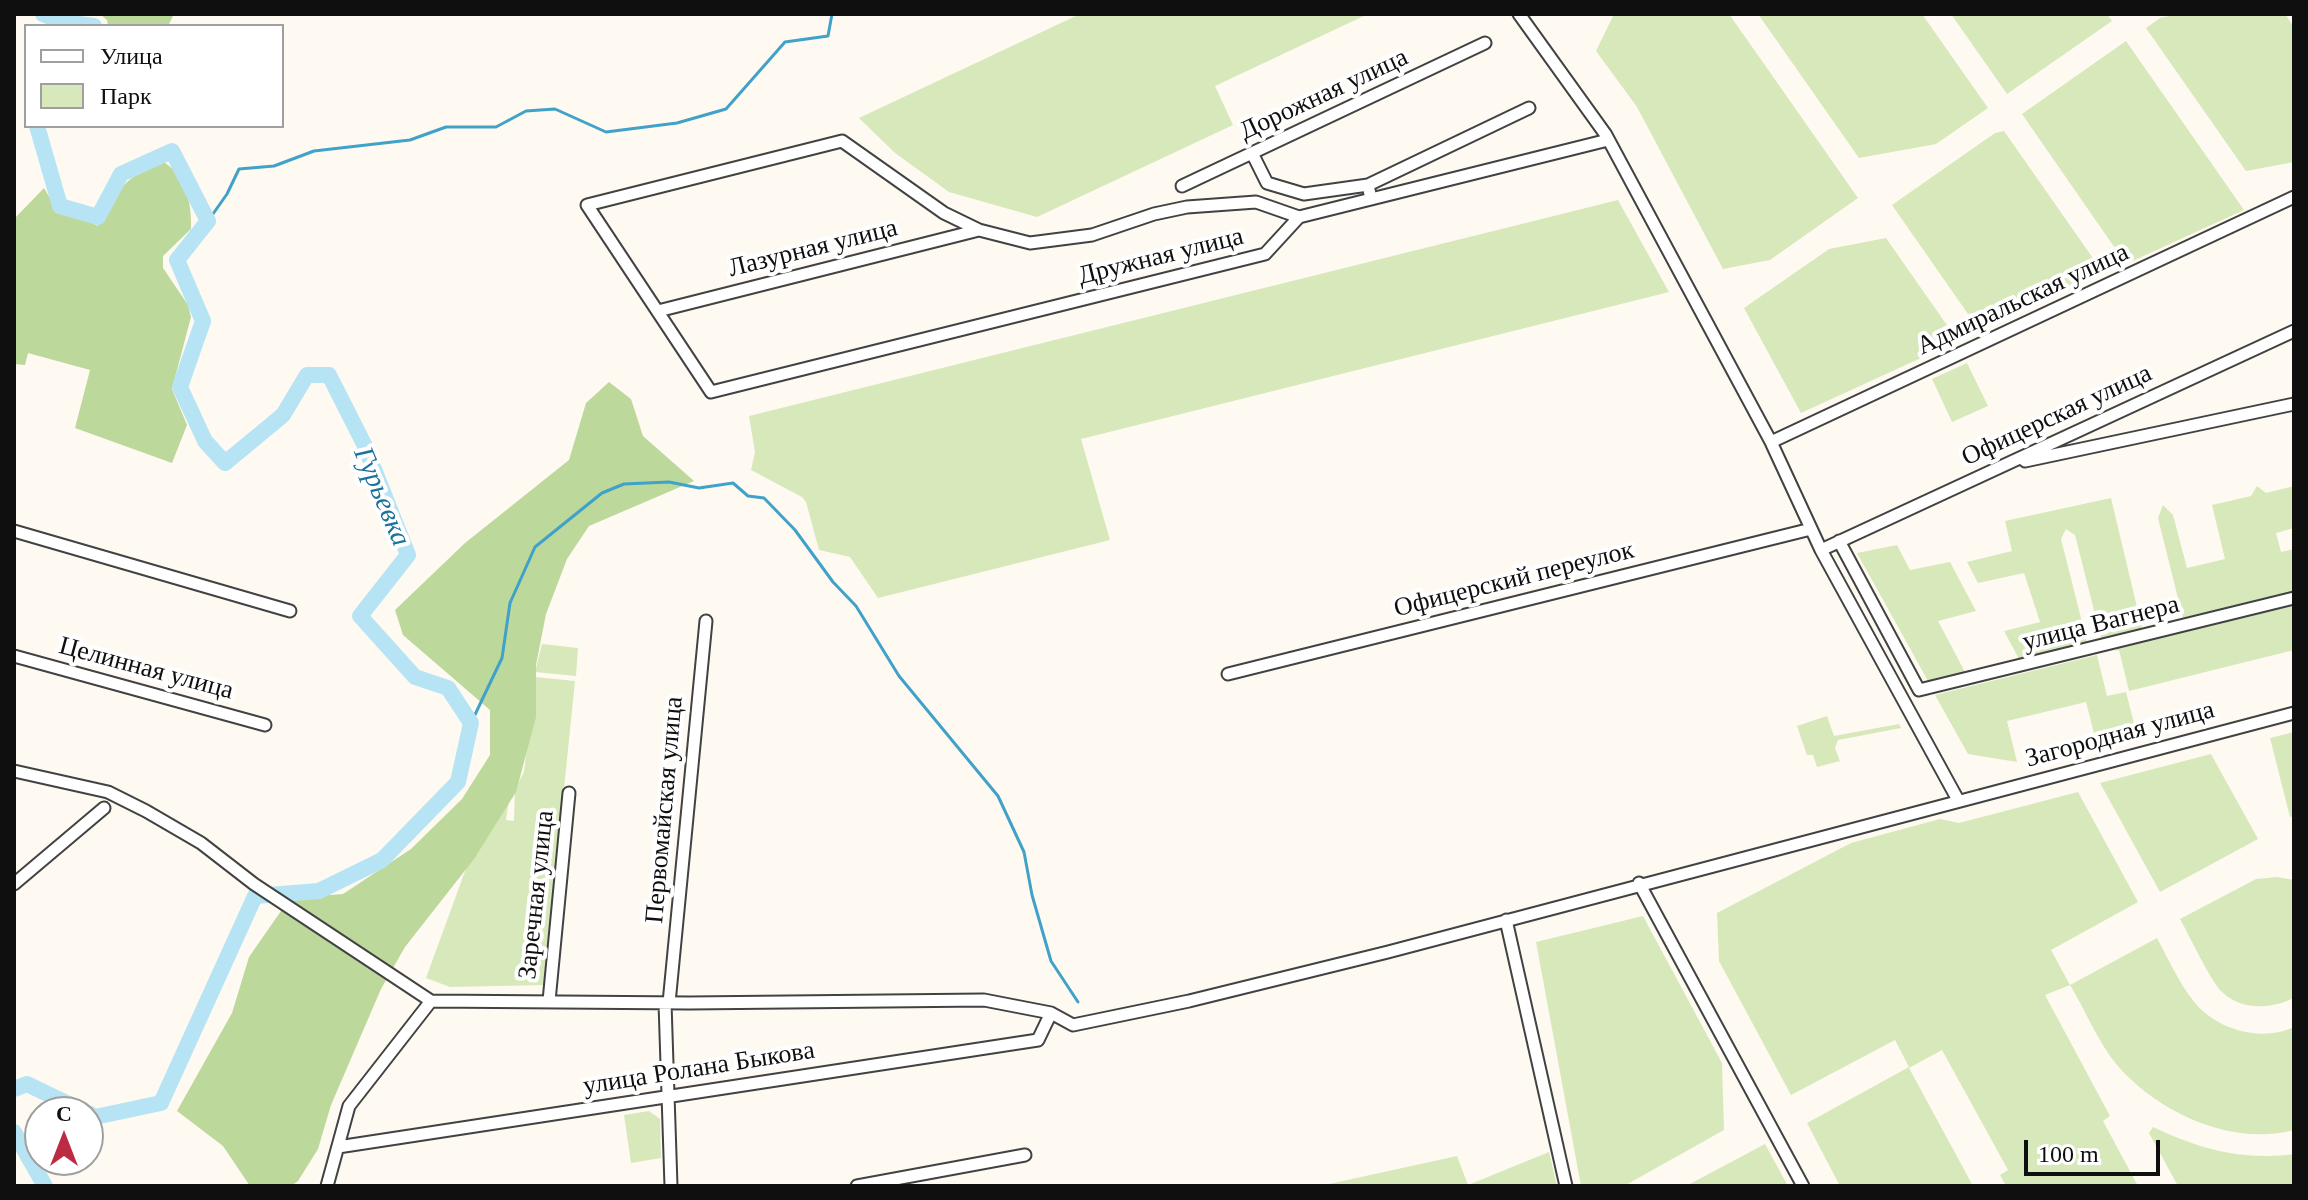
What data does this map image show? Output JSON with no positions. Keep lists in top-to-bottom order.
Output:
{
  "streets": {
    "street": [
      "Дорожная улица",
      "Лазурная улица",
      "Дружная улица",
      "Адмиральская улица",
      "Офицерская улица",
      "Офицерский переулок",
      "улица Вагнера",
      "Целинная улица",
      "Загородная улица",
      "Первомайская улица",
      "Заречная улица",
      "улица Ролана Быкова"
    ]
  },
  "crossings": [
    ["Лазурная улица", "Дружная улица"],
    ["Офицерская улица", "улица Вагнера"],
    ["Загородная улица", "Первомайская улица"],
    ["Загородная улица", "Заречная улица"],
    ["Загородная улица", "улица Ролана Быкова"],
    ["Первомайская улица", "улица Ролана Быкова"]
  ],
  "water": ["Гурьевка"],
  "legend": ["Улица", "Парк"],
  "scale_bar": "100 m",
  "north": "top"
}
